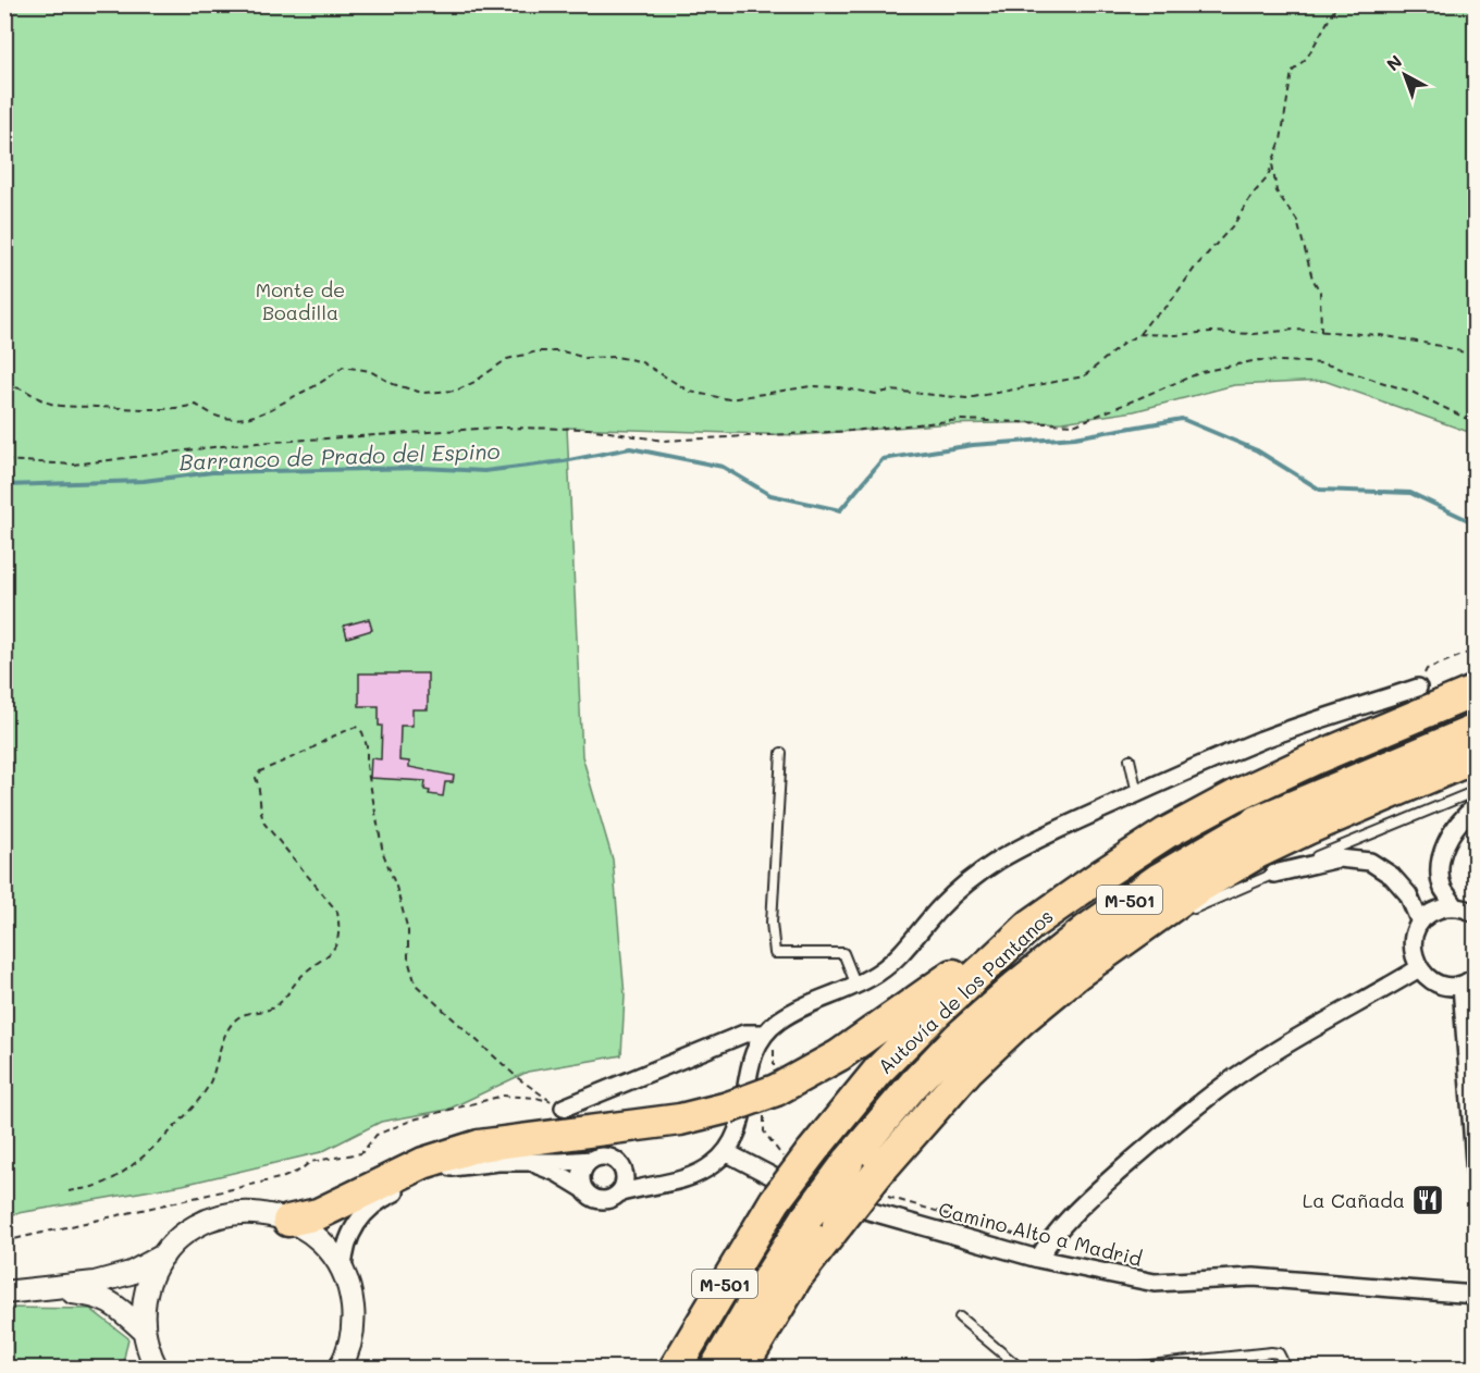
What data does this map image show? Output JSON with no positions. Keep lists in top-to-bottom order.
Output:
{
  "streets": {
    "highway": ["M-501", "Autovía de los Pantanos"],
    "street": ["Camino Alto a Madrid"]
  },
  "water": ["Barranco de Prado del Espino"],
  "parks": ["Monte de Boadilla"],
  "places": {
    "restaurant": ["La Cañada"]
  },
  "north": "top left"
}
